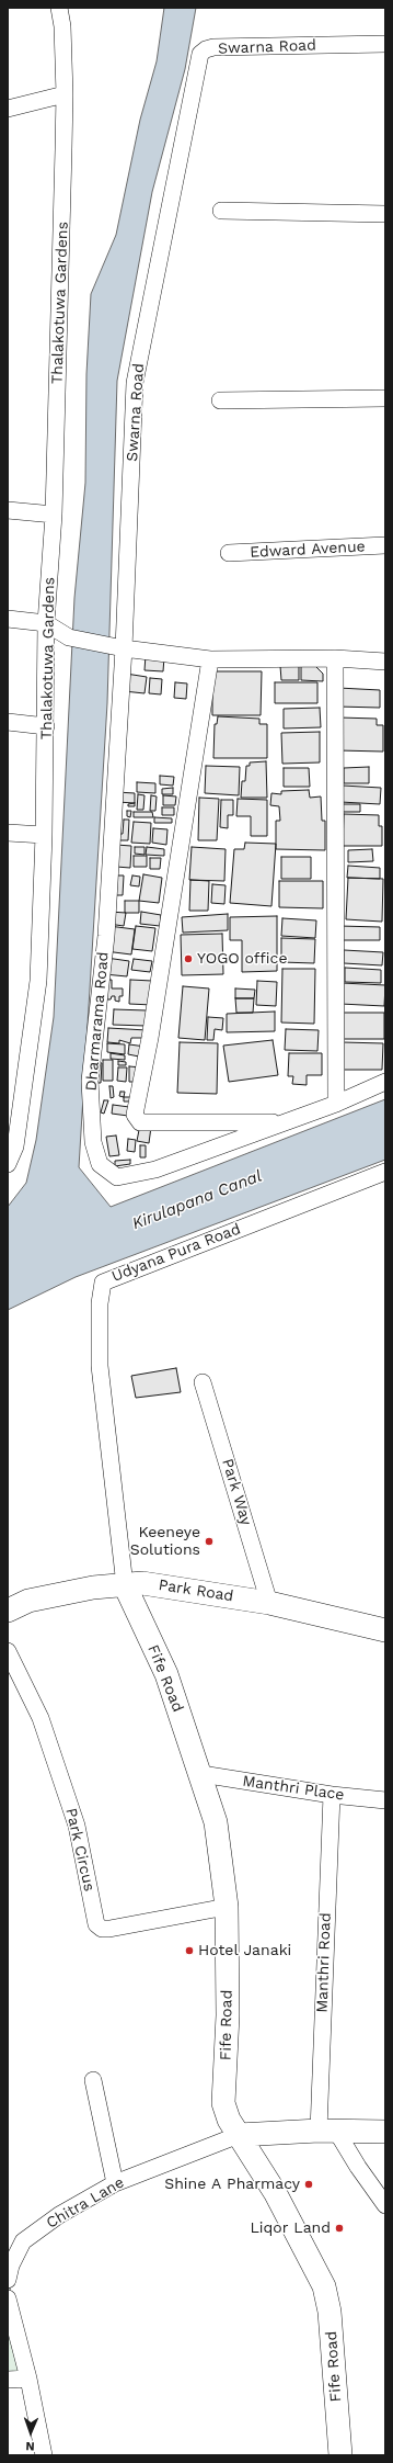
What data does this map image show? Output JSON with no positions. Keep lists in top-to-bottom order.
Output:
{
  "streets": {
    "main road": ["Park Road", "Fife Road"],
    "street": [
      "Swarna Road",
      "Thalakotuwa Gardens",
      "Edward Avenue",
      "Dharmarama Road",
      "Udyana Pura Road",
      "Park Way",
      "Manthri Place",
      "Park Circus",
      "Manthri Road",
      "Chitra Lane"
    ]
  },
  "crossings": [
    ["Swarna Road", "Dharmarama Road"],
    ["Udyana Pura Road", "Park Road"],
    ["Udyana Pura Road", "Fife Road"],
    ["Park Way", "Park Road"],
    ["Park Road", "Fife Road"],
    ["Fife Road", "Manthri Place"],
    ["Fife Road", "Park Circus"],
    ["Fife Road", "Chitra Lane"],
    ["Manthri Place", "Manthri Road"]
  ],
  "water": ["Kirulapana Canal"],
  "places": [
    "YOGO office",
    "Keeneye Solutions",
    "Hotel Janaki",
    "Shine A Pharmacy",
    "Liqor Land"
  ],
  "north": "bottom"
}
